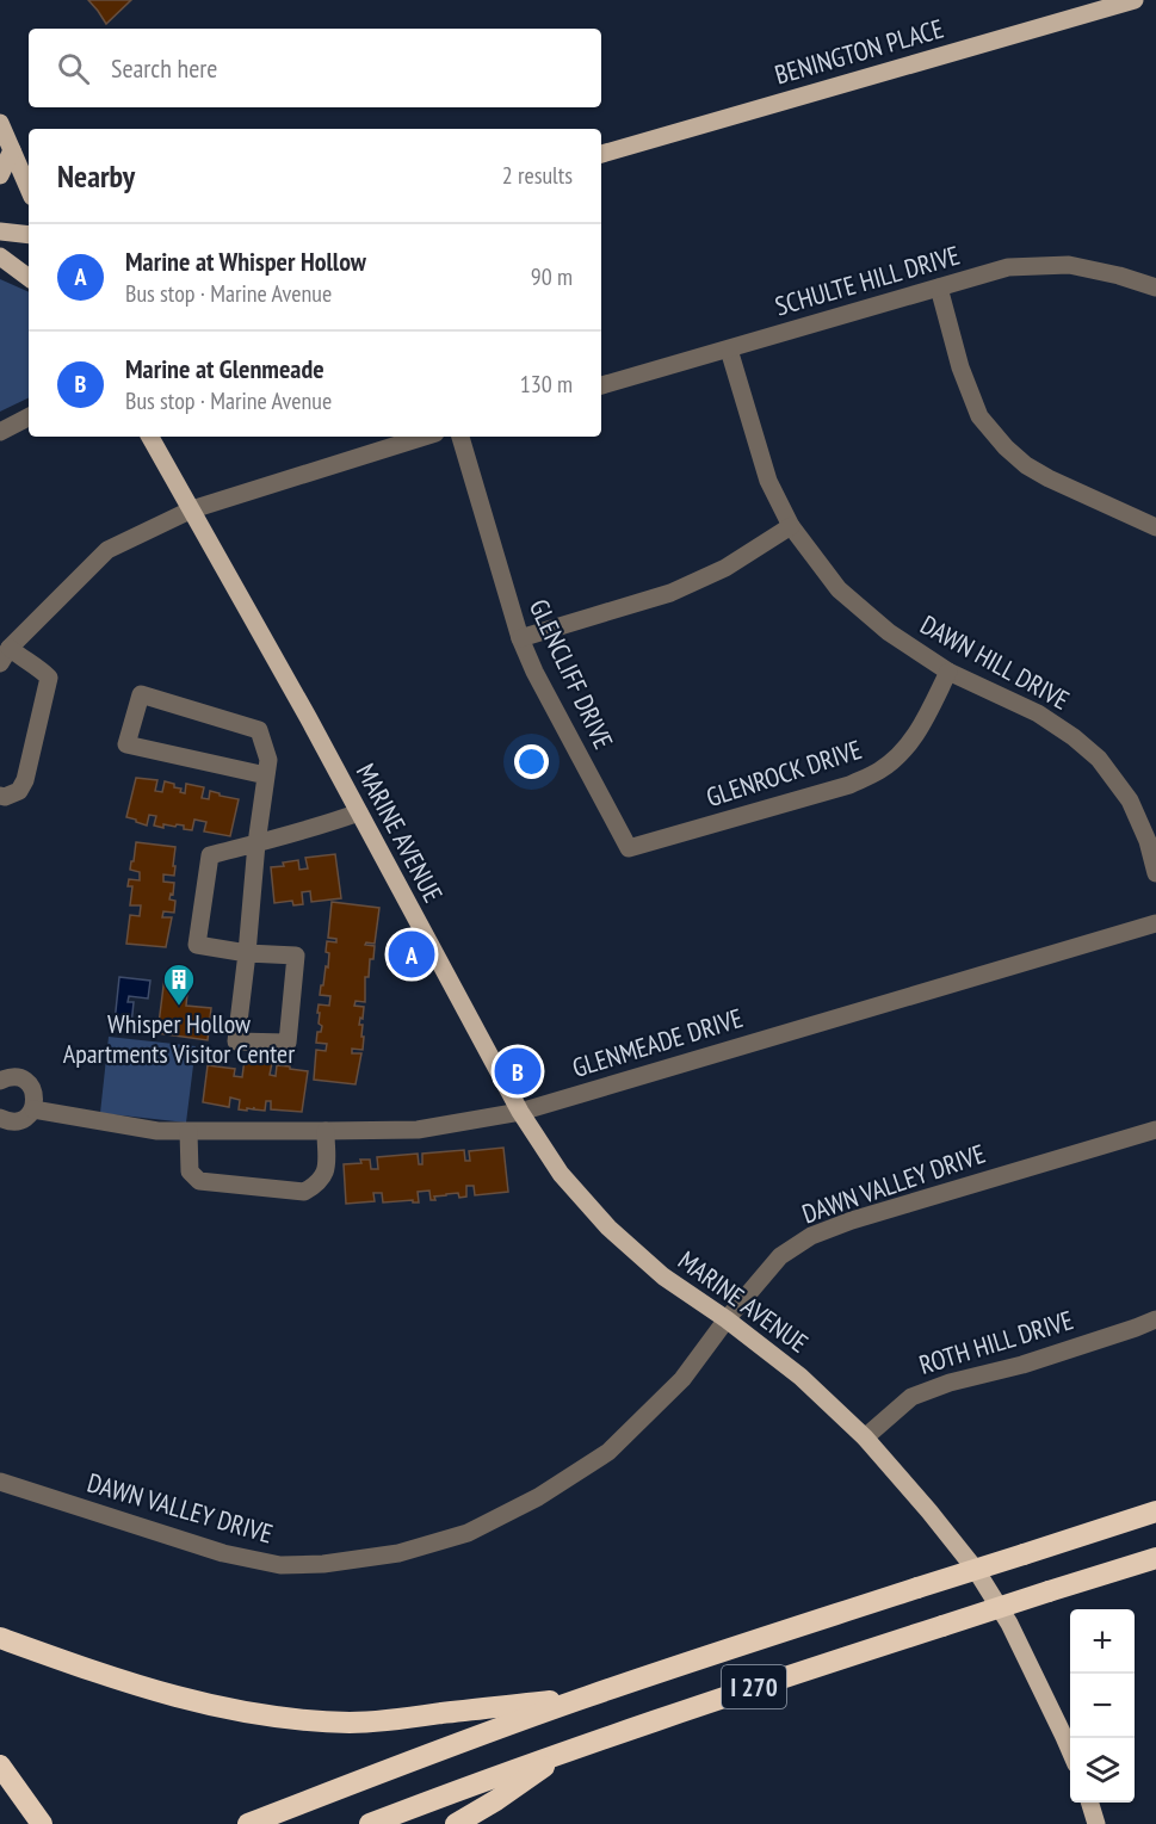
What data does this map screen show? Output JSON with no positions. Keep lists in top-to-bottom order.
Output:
{
  "streets": {
    "highway": ["I 270"],
    "main road": ["BENINGTON PLACE", "MARINE AVENUE"],
    "street": [
      "SCHULTE HILL DRIVE",
      "DAWN HILL DRIVE",
      "GLENCLIFF DRIVE",
      "GLENROCK DRIVE",
      "GLENMEADE DRIVE",
      "DAWN VALLEY DRIVE",
      "ROTH HILL DRIVE"
    ]
  },
  "crossings": [
    ["SCHULTE HILL DRIVE", "DAWN HILL DRIVE"],
    ["DAWN HILL DRIVE", "GLENROCK DRIVE"],
    ["GLENCLIFF DRIVE", "GLENROCK DRIVE"],
    ["MARINE AVENUE", "GLENMEADE DRIVE"],
    ["MARINE AVENUE", "DAWN VALLEY DRIVE"],
    ["MARINE AVENUE", "ROTH HILL DRIVE"]
  ],
  "places": {
    "building": ["Whisper Hollow Apartments Visitor Center"]
  },
  "page": {
    "search": "Search here",
    "heading": ["Nearby", "2 results"],
    "list": [
      {
        "mark": "A",
        "name": "Marine at Whisper Hollow",
        "note": "Bus stop · Marine Avenue",
        "value": "90 m"
      },
      {
        "mark": "B",
        "name": "Marine at Glenmeade",
        "note": "Bus stop · Marine Avenue",
        "value": "130 m"
      }
    ],
    "pins": ["A", "B"],
    "map_buttons": ["+", "−"]
  }
}
